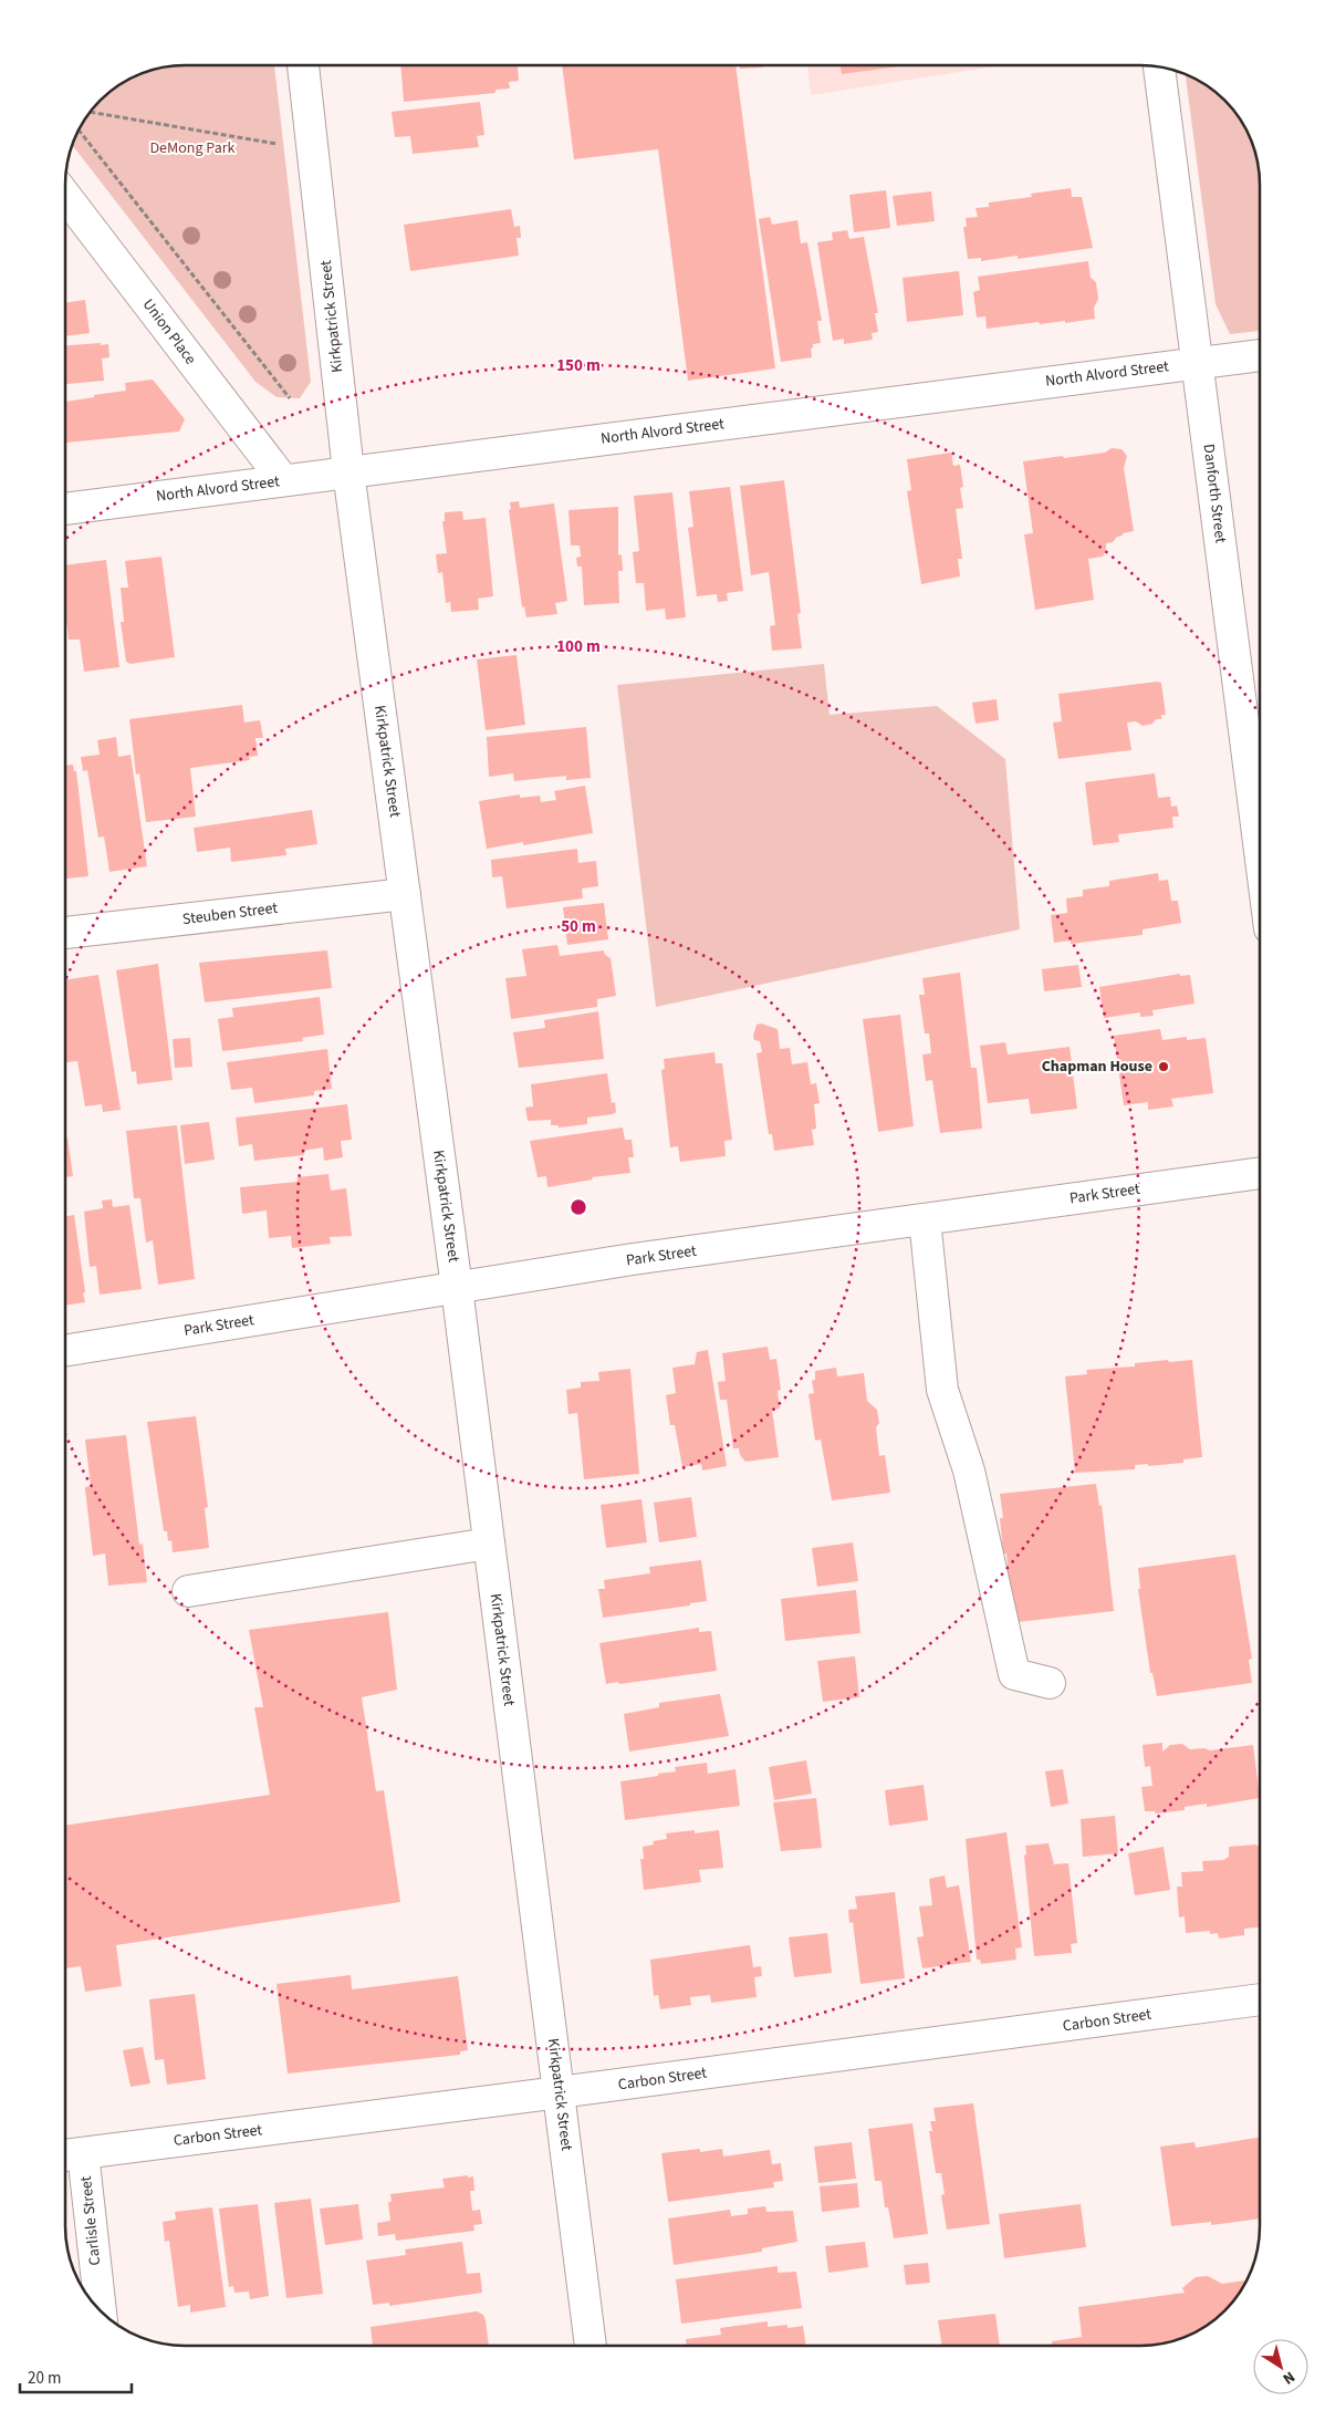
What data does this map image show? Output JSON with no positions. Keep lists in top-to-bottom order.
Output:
{
  "streets": {
    "street": [
      "Kirkpatrick Street",
      "Union Place",
      "North Alvord Street",
      "Danforth Street",
      "Steuben Street",
      "Park Street",
      "Carbon Street",
      "Carlisle Street"
    ]
  },
  "crossings": [
    ["Kirkpatrick Street", "North Alvord Street"],
    ["Kirkpatrick Street", "Steuben Street"],
    ["Kirkpatrick Street", "Park Street"],
    ["Kirkpatrick Street", "Carbon Street"],
    ["Union Place", "North Alvord Street"],
    ["North Alvord Street", "Danforth Street"],
    ["Carbon Street", "Carlisle Street"]
  ],
  "parks": ["DeMong Park"],
  "places": ["Chapman House"],
  "scale_bar": "20 m",
  "north": "bottom right",
  "rings": ["150 m", "100 m", "50 m"]
}
